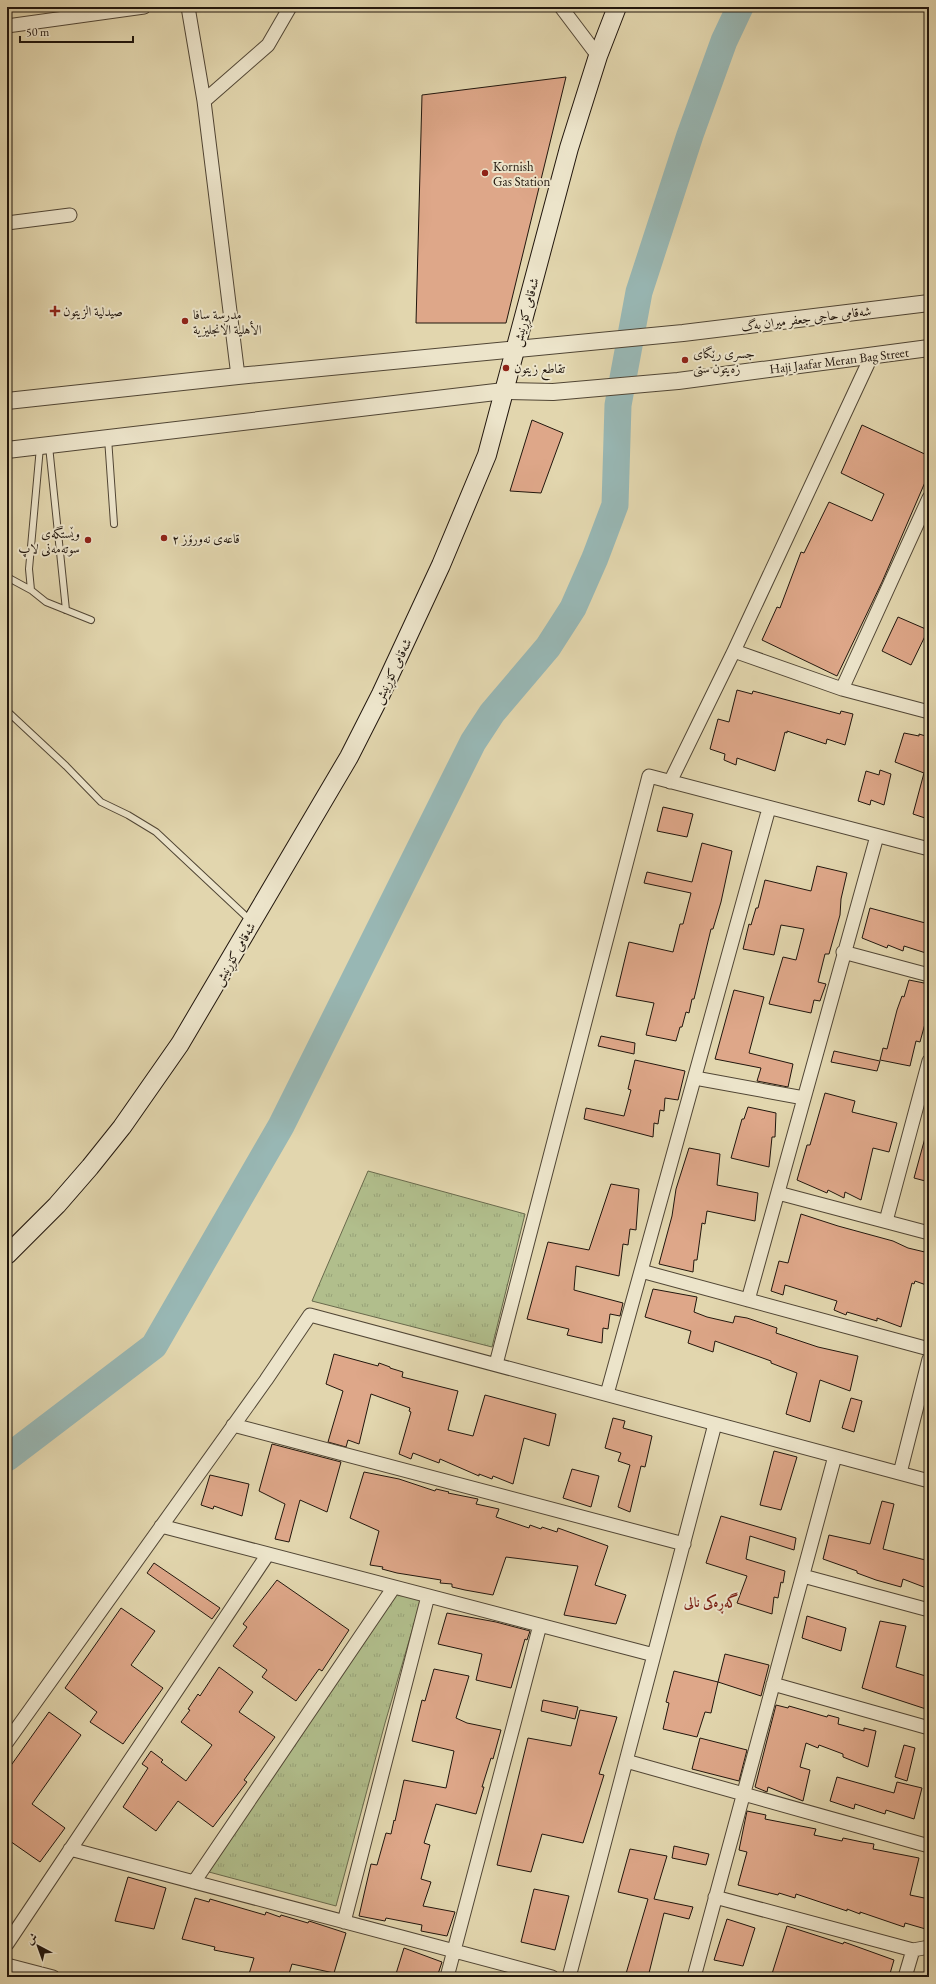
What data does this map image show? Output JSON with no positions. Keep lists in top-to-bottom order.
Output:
{
  "streets": {
    "main road": ["شەقامی کۆڕنیش"],
    "street": ["شەقامی حاجی جعفر میران بەگ", "Haji Jaafar Meran Bag Street"]
  },
  "crossings": [
    ["شەقامی کۆڕنیش", "شەقامی حاجی جعفر میران بەگ"],
    ["شەقامی کۆڕنیش", "Haji Jaafar Meran Bag Street"]
  ],
  "districts": ["گەڕەکی نالی"],
  "places": {
    "other": [
      "Kornish Gas Station",
      "مدرسة سافا الأهلية الانجليزية",
      "جسری رێگای زەیتون ستی",
      "تقاطع زيتون",
      "قاعەی نەورۆز ٢",
      "وێستگەی سوتەمەنی لاپ"
    ],
    "health": ["صيدلية الزيتون"]
  },
  "scale_bar": "50 m",
  "north": "top left"
}
